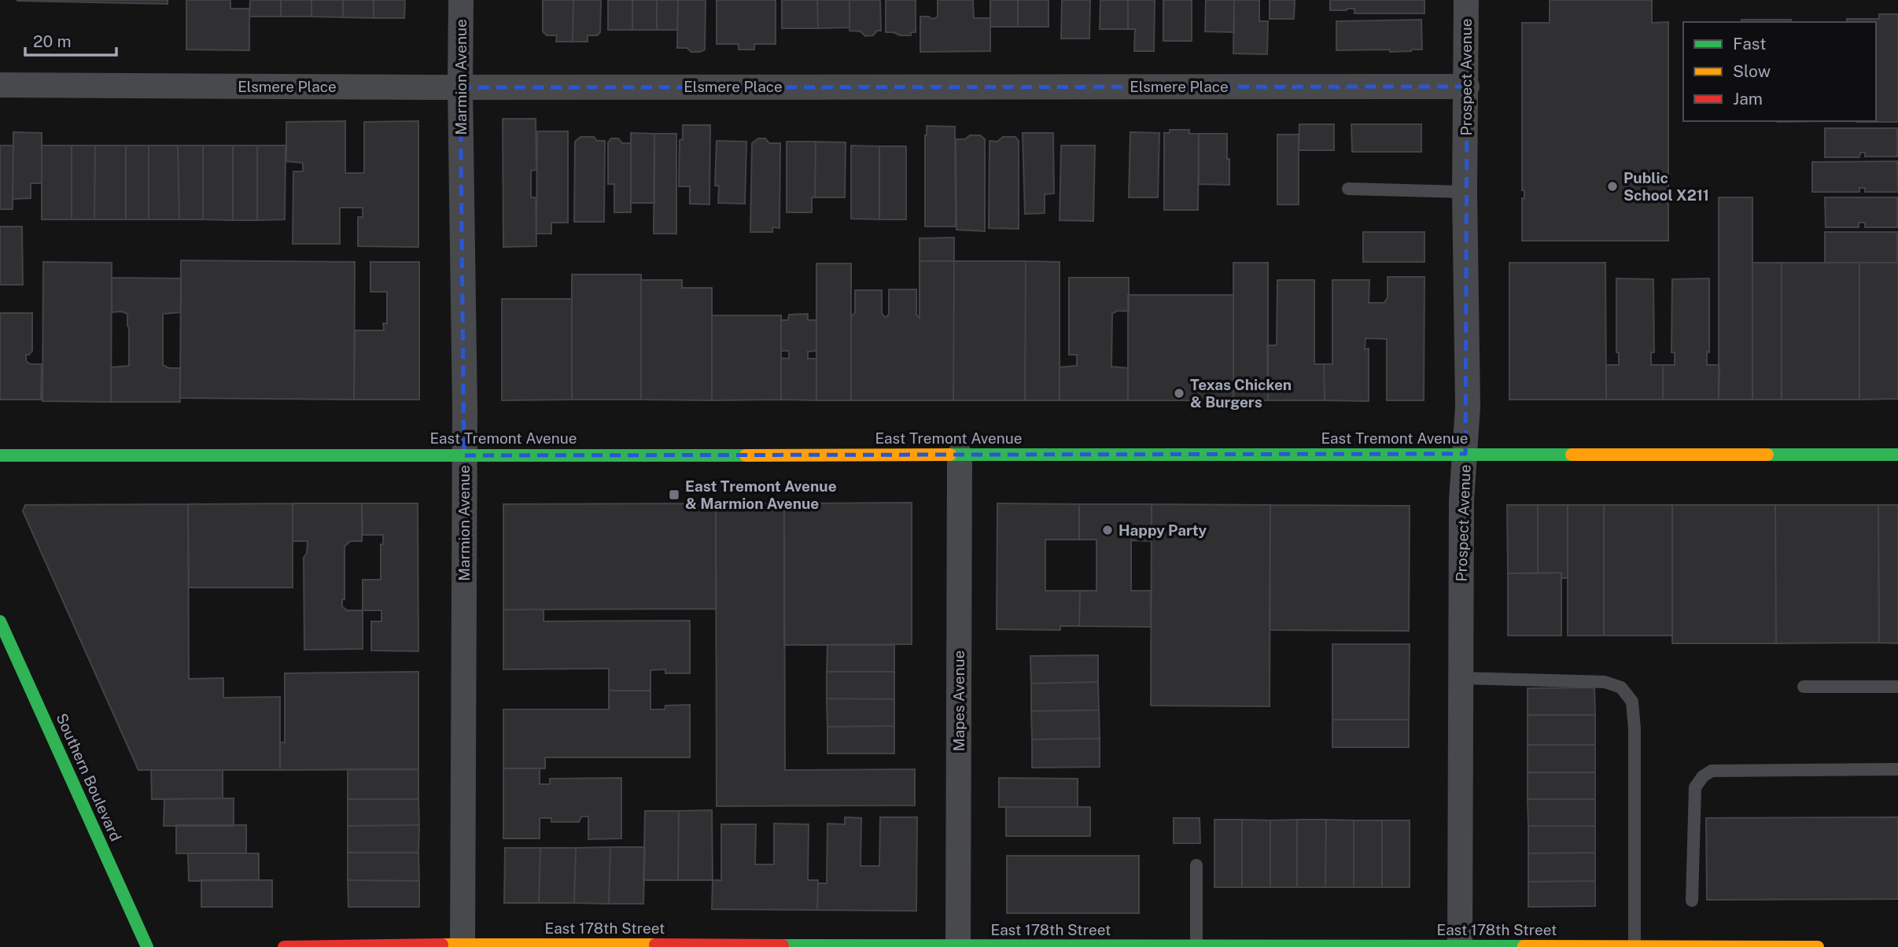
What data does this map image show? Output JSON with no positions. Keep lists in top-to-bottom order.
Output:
{
  "streets": {
    "main road": ["East Tremont Avenue", "Southern Boulevard", "East 178th Street"],
    "street": [
      "Marmion Avenue",
      "Prospect Avenue",
      "Elsmere Place",
      "Mapes Avenue"
    ]
  },
  "crossings": [
    ["Marmion Avenue", "Elsmere Place"],
    ["Marmion Avenue", "East Tremont Avenue"],
    ["Marmion Avenue", "East 178th Street"],
    ["Prospect Avenue", "Elsmere Place"],
    ["Prospect Avenue", "East Tremont Avenue"],
    ["Prospect Avenue", "East 178th Street"],
    ["East Tremont Avenue", "Mapes Avenue"],
    ["Mapes Avenue", "East 178th Street"]
  ],
  "places": {
    "other": ["Public School X211", "Texas Chicken & Burgers", "Happy Party"],
    "transit": ["East Tremont Avenue & Marmion Avenue"]
  },
  "legend": ["Fast", "Slow", "Jam"],
  "scale_bar": "20 m"
}
